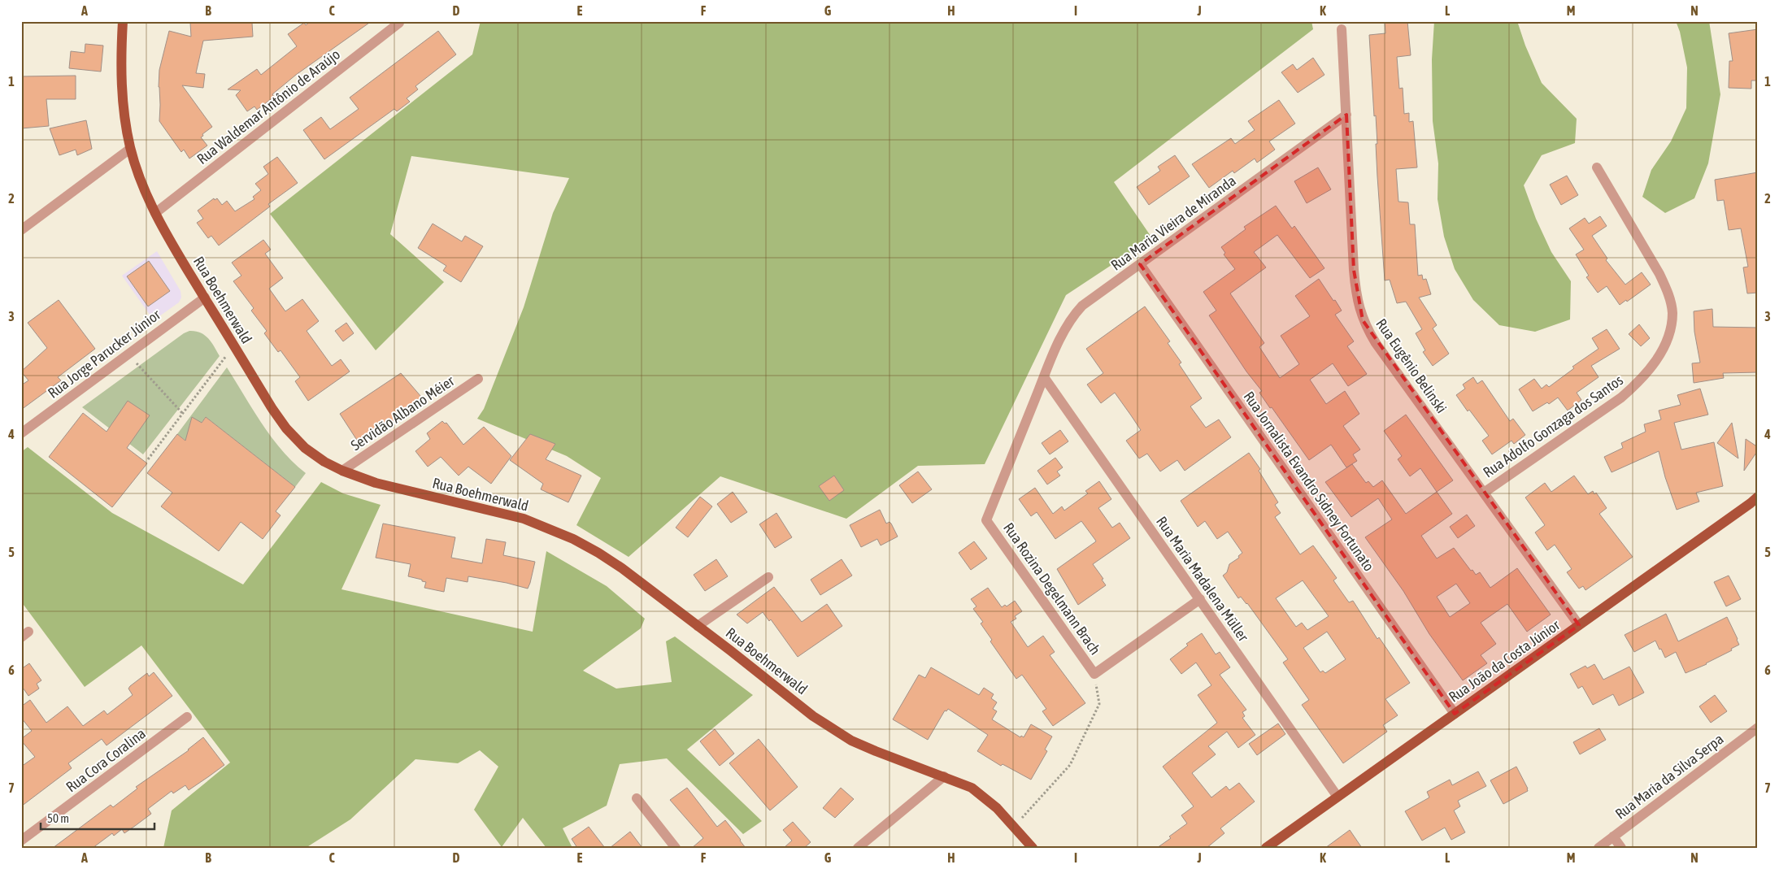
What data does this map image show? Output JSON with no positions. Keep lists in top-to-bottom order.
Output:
{
  "streets": {
    "main road": ["Rua Boehmerwald", "Rua João da Costa Júnior"],
    "street": [
      "Rua Waldemar Antônio de Araújo",
      "Rua Maria Vieira de Miranda",
      "Rua Jorge Parucker Júnior",
      "Rua Eugênio Belinski",
      "Servidão Albano Méier",
      "Rua Adolfo Gonzaga dos Santos",
      "Rua Jornalista Evandro Sidney Fortunato",
      "Rua Maria Madalena Müller",
      "Rua Rozina Degelmann Brach",
      "Rua Cora Coralina",
      "Rua Maria da Silva Serpa"
    ]
  },
  "crossings": [
    ["Rua Waldemar Antônio de Araújo", "Rua Boehmerwald"],
    ["Rua Maria Vieira de Miranda", "Rua Eugênio Belinski"],
    ["Rua Maria Vieira de Miranda", "Rua Jornalista Evandro Sidney Fortunato"],
    ["Rua Maria Vieira de Miranda", "Rua Maria Madalena Müller"],
    ["Rua Maria Vieira de Miranda", "Rua Rozina Degelmann Brach"],
    ["Rua Boehmerwald", "Rua Jorge Parucker Júnior"],
    ["Rua Boehmerwald", "Servidão Albano Méier"],
    ["Rua Eugênio Belinski", "Rua Adolfo Gonzaga dos Santos"],
    ["Rua Eugênio Belinski", "Rua João da Costa Júnior"],
    ["Rua Jornalista Evandro Sidney Fortunato", "Rua João da Costa Júnior"],
    ["Rua Maria Madalena Müller", "Rua Rozina Degelmann Brach"],
    ["Rua Maria Madalena Müller", "Rua João da Costa Júnior"]
  ],
  "scale_bar": "50 m",
  "grid": {
    "columns": [
      "A",
      "B",
      "C",
      "D",
      "E",
      "F",
      "G",
      "H",
      "I",
      "J",
      "K",
      "L",
      "M",
      "N"
    ],
    "rows": [
      "1",
      "2",
      "3",
      "4",
      "5",
      "6",
      "7"
    ]
  }
}
